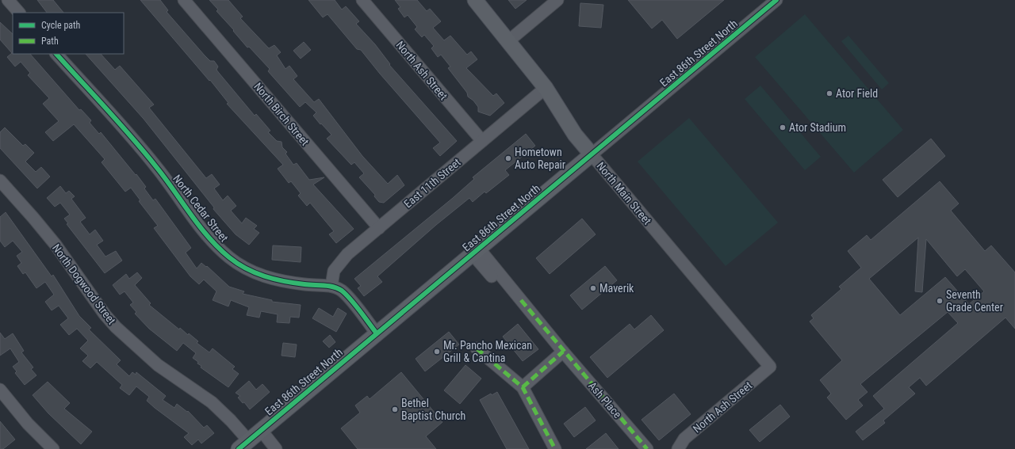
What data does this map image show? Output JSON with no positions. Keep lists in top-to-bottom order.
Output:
{
  "streets": {
    "main road": ["East 86th Street North", "North Main Street"],
    "street": [
      "North Ash Street",
      "North Birch Street",
      "East 11th Street",
      "North Cedar Street",
      "North Dogwood Street",
      "Ash Place"
    ]
  },
  "crossings": [
    ["East 86th Street North", "North Main Street"],
    ["East 86th Street North", "North Cedar Street"],
    ["East 86th Street North", "North Dogwood Street"],
    ["East 86th Street North", "Ash Place"],
    ["North Ash Street", "East 11th Street"],
    ["North Ash Street", "North Main Street"],
    ["North Birch Street", "East 11th Street"],
    ["East 11th Street", "North Main Street"],
    ["East 11th Street", "North Cedar Street"]
  ],
  "places": [
    "Ator Field",
    "Ator Stadium",
    "Hometown Auto Repair",
    "Maverik",
    "Seventh Grade Center",
    "Mr. Pancho Mexican Grill & Cantina",
    "Bethel Baptist Church"
  ],
  "legend": ["Cycle path", "Path"]
}
